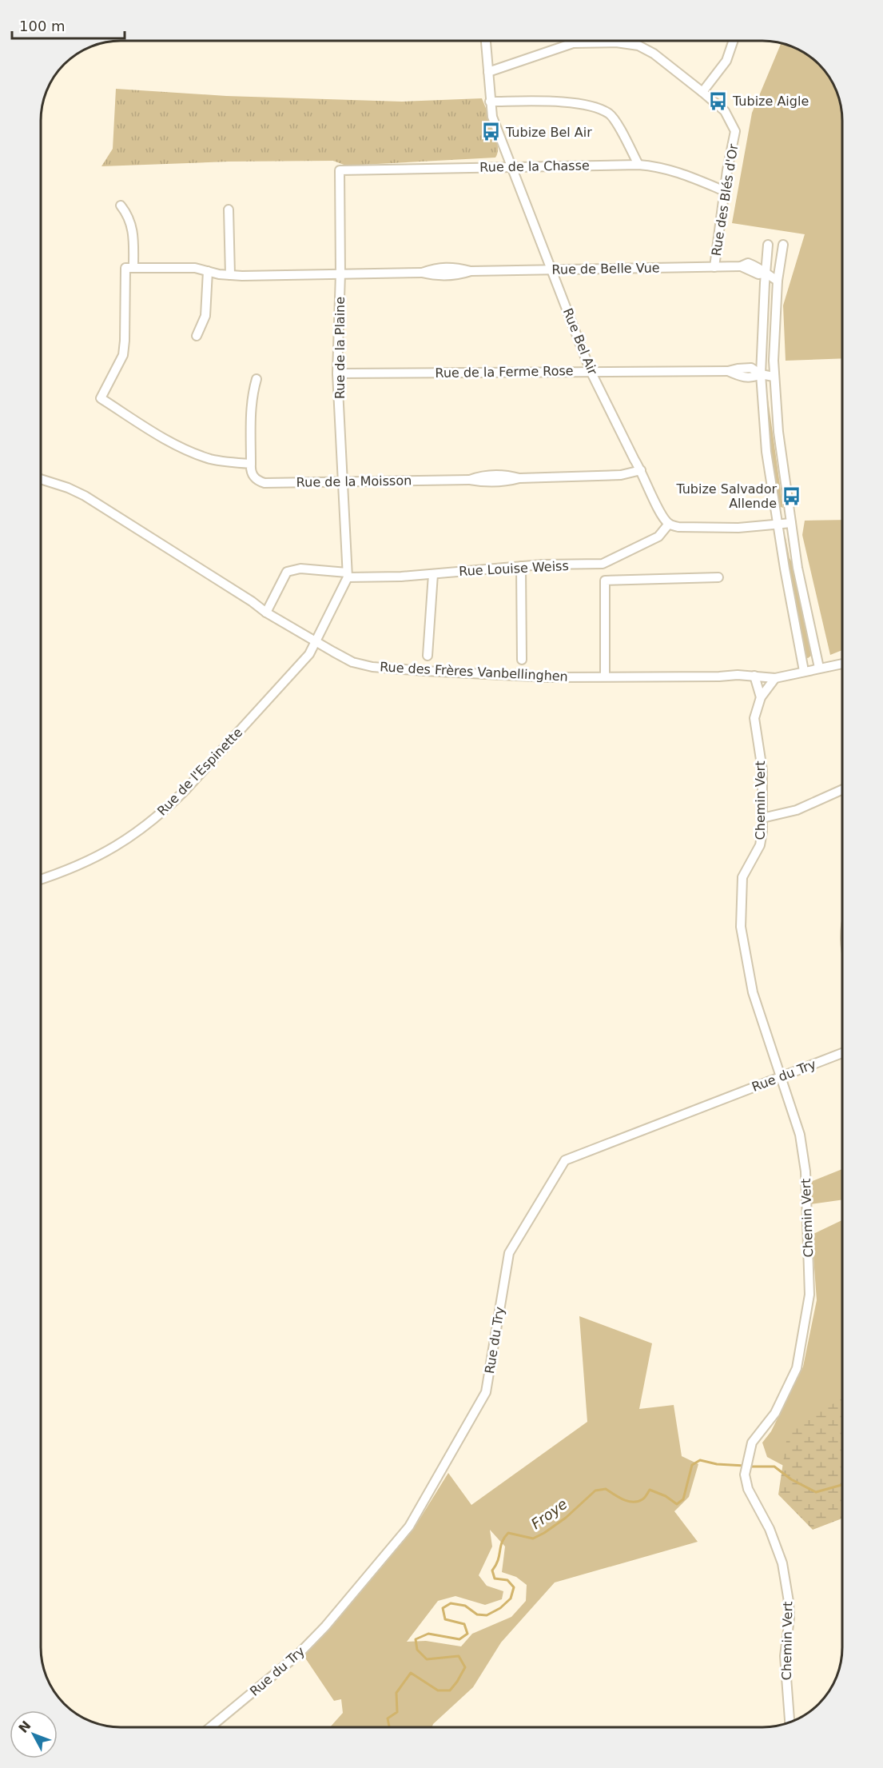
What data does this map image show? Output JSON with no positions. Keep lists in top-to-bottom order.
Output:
{
  "streets": {
    "street": [
      "Rue de la Chasse",
      "Rue des Blés d'Or",
      "Rue de Belle Vue",
      "Rue Bel Air",
      "Rue de la Plaine",
      "Rue de la Ferme Rose",
      "Rue de la Moisson",
      "Rue Louise Weiss",
      "Rue des Frères Vanbellinghen",
      "Rue de l'Espinette",
      "Chemin Vert",
      "Rue du Try"
    ]
  },
  "crossings": [
    ["Rue de la Chasse", "Rue des Blés d'Or"],
    ["Rue de la Chasse", "Rue Bel Air"],
    ["Rue de la Chasse", "Rue de la Plaine"],
    ["Rue des Blés d'Or", "Rue de Belle Vue"],
    ["Rue des Blés d'Or", "Rue Bel Air"],
    ["Rue de Belle Vue", "Rue Bel Air"],
    ["Rue de Belle Vue", "Rue de la Plaine"],
    ["Rue Bel Air", "Rue de la Ferme Rose"],
    ["Rue Bel Air", "Rue de la Moisson"],
    ["Rue Bel Air", "Rue Louise Weiss"],
    ["Rue de la Plaine", "Rue de la Ferme Rose"],
    ["Rue de la Plaine", "Rue de la Moisson"],
    ["Rue de la Plaine", "Rue Louise Weiss"],
    ["Rue de la Plaine", "Rue de l'Espinette"],
    ["Rue Louise Weiss", "Rue des Frères Vanbellinghen"],
    ["Rue Louise Weiss", "Rue de l'Espinette"],
    ["Rue des Frères Vanbellinghen", "Rue de l'Espinette"],
    ["Rue des Frères Vanbellinghen", "Chemin Vert"],
    ["Chemin Vert", "Rue du Try"]
  ],
  "water": ["Froye"],
  "places": {
    "bus stop": ["Tubize Aigle", "Tubize Bel Air", "Tubize Salvador Allende"]
  },
  "scale_bar": "100 m",
  "north": "top left"
}
